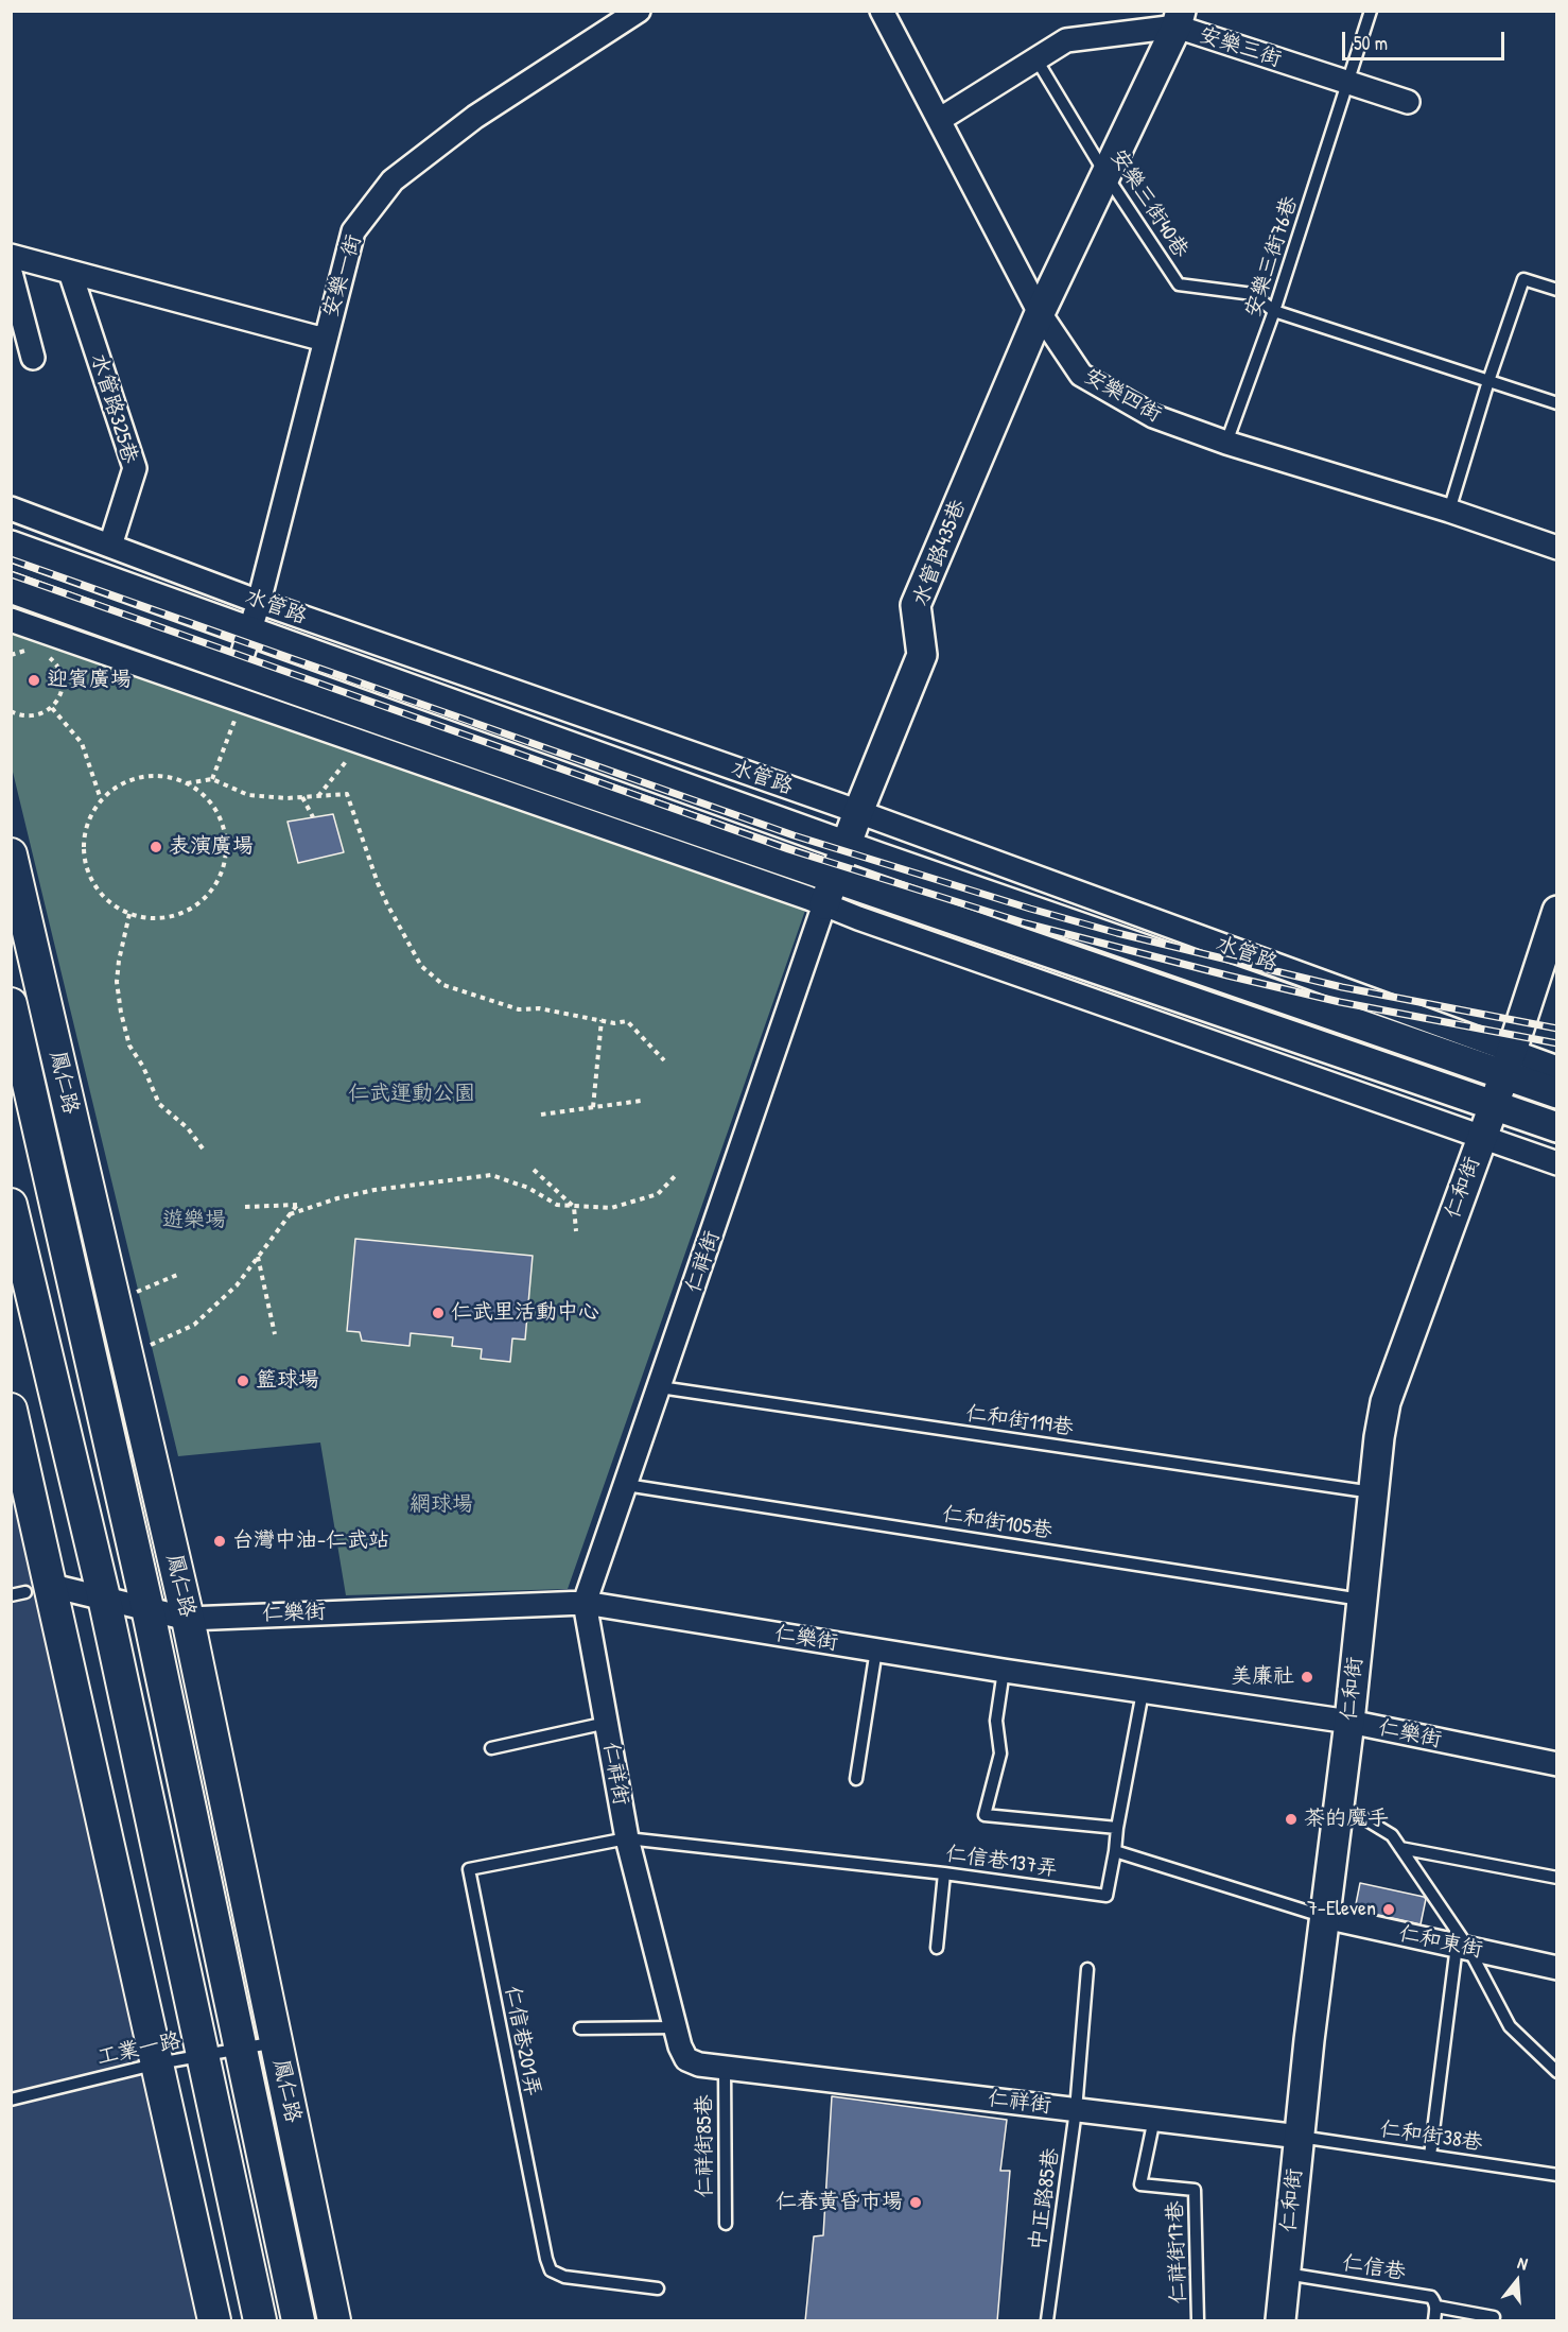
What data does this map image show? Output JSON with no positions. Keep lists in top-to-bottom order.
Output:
{
  "streets": {
    "main road": ["鳳仁路"],
    "street": [
      "安樂三街",
      "安樂一街",
      "安樂四街",
      "水管路325巷",
      "水管路435巷",
      "水管路",
      "仁和街",
      "仁祥街",
      "仁樂街",
      "仁和東街"
    ],
    "lane": [
      "安樂三街40巷",
      "安樂三街76巷",
      "仁和街119巷",
      "仁和街105巷",
      "仁信巷137弄",
      "仁信巷201弄",
      "工業一路",
      "仁和街38巷",
      "仁祥街85巷",
      "中正路85巷",
      "仁祥街17巷",
      "仁信巷"
    ]
  },
  "crossings": [
    ["安樂三街", "安樂三街40巷"],
    ["安樂三街", "安樂三街76巷"],
    ["安樂三街", "安樂四街"],
    ["安樂三街", "水管路435巷"],
    ["安樂三街40巷", "安樂三街76巷"],
    ["安樂三街40巷", "水管路435巷"],
    ["安樂三街76巷", "安樂四街"],
    ["安樂一街", "水管路"],
    ["安樂四街", "水管路435巷"],
    ["水管路325巷", "水管路"],
    ["水管路435巷", "水管路"],
    ["水管路435巷", "仁祥街"],
    ["水管路", "仁和街"],
    ["鳳仁路", "仁樂街"],
    ["鳳仁路", "工業一路"],
    ["仁和街", "仁祥街"],
    ["仁和街", "仁和街119巷"],
    ["仁和街", "仁和街105巷"],
    ["仁和街", "仁樂街"],
    ["仁和街", "仁和東街"],
    ["仁和街", "仁和街38巷"],
    ["仁和街", "仁信巷"],
    ["仁祥街", "仁和街119巷"],
    ["仁祥街", "仁和街105巷"],
    ["仁祥街", "仁樂街"],
    ["仁祥街", "仁信巷137弄"],
    ["仁祥街", "仁信巷201弄"],
    ["仁祥街", "仁和街38巷"],
    ["仁祥街", "仁祥街85巷"],
    ["仁祥街", "中正路85巷"],
    ["仁祥街", "仁祥街17巷"],
    ["仁信巷137弄", "仁信巷201弄"]
  ],
  "parks": ["仁武運動公園", "遊樂場", "網球場"],
  "places": [
    "迎賓廣場",
    "表演廣場",
    "仁武里活動中心",
    "籃球場",
    "台灣中油-仁武站",
    "美廉社",
    "茶的魔手",
    "7-Eleven",
    "仁春黃昏市場"
  ],
  "scale_bar": "50 m",
  "north": "top"
}
